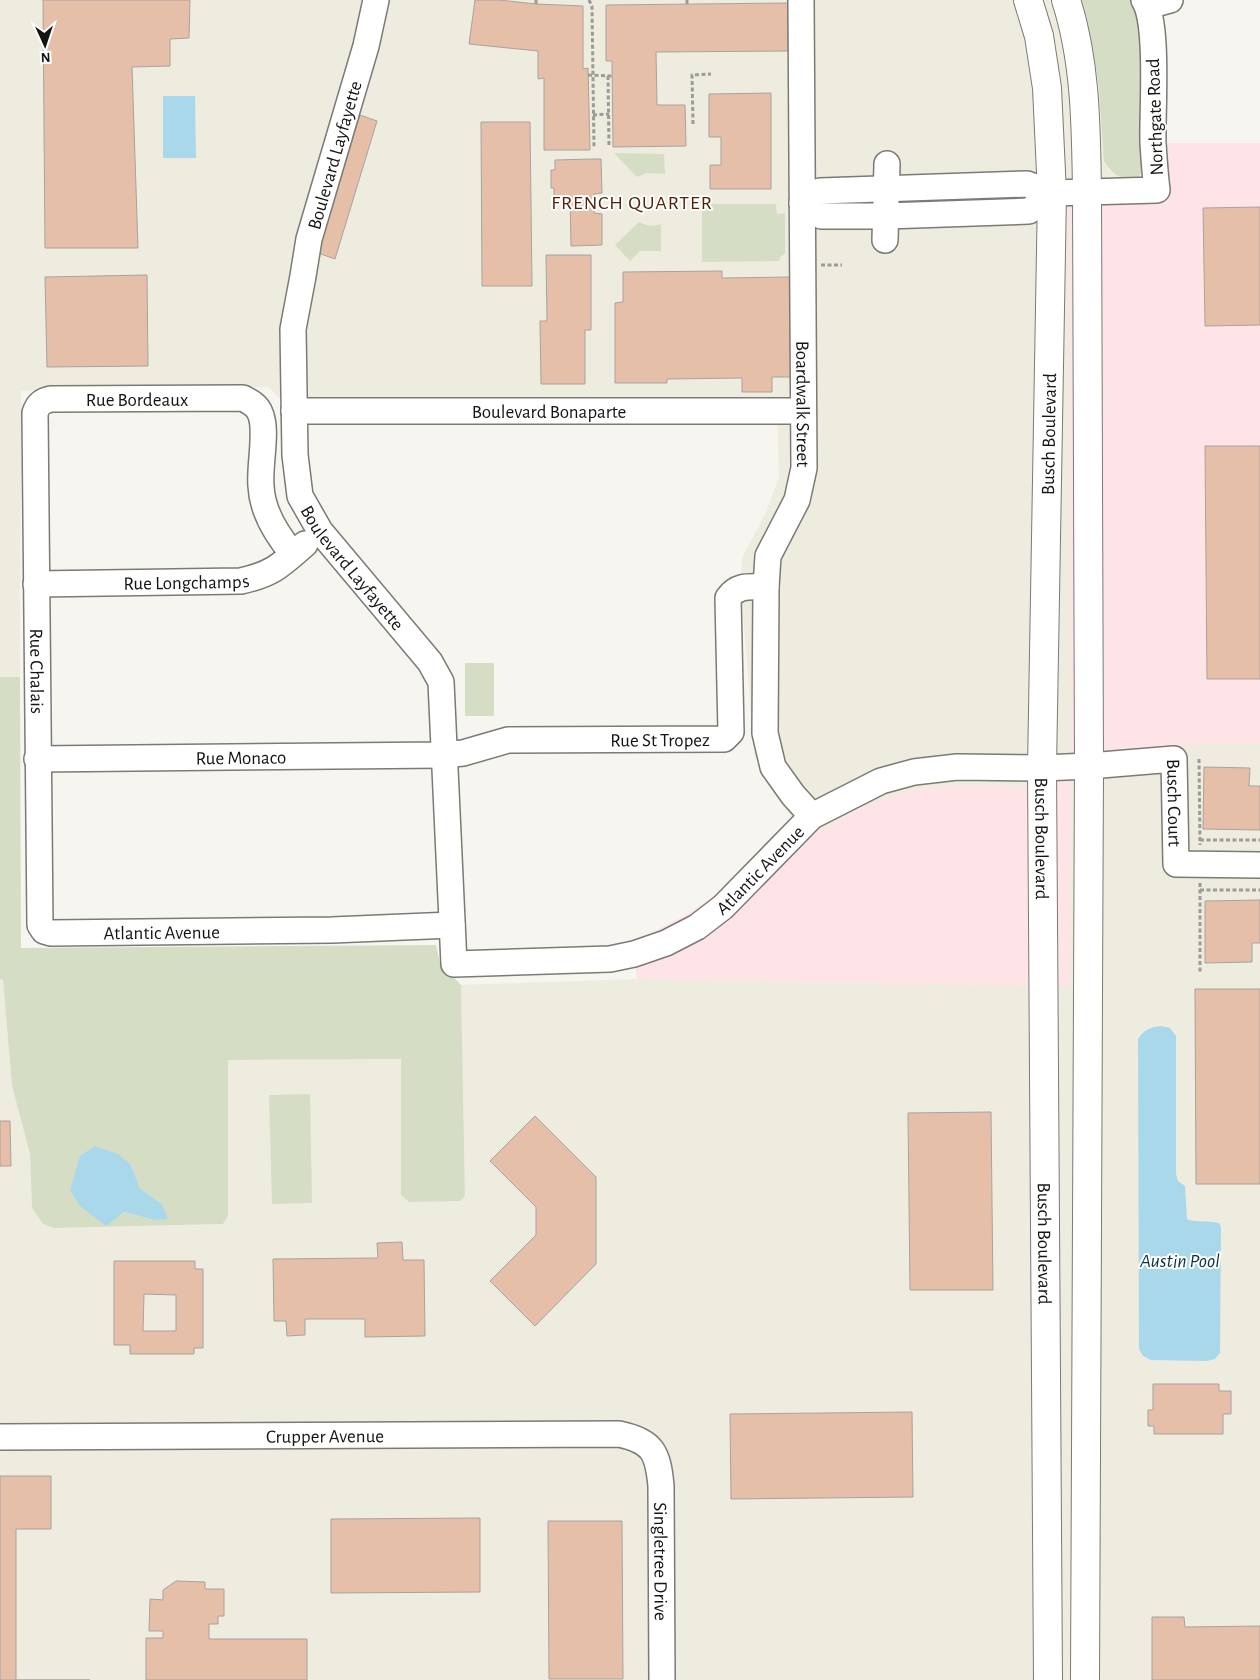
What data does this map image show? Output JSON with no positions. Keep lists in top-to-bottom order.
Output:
{
  "streets": {
    "main road": ["Busch Boulevard"],
    "street": [
      "Northgate Road",
      "Boulevard Layfayette",
      "Rue Bordeaux",
      "Boardwalk Street",
      "Boulevard Bonaparte",
      "Rue Longchamps",
      "Rue Chalais",
      "Rue St Tropez",
      "Rue Monaco",
      "Busch Court",
      "Atlantic Avenue",
      "Crupper Avenue",
      "Singletree Drive"
    ]
  },
  "crossings": [
    ["Northgate Road", "Busch Boulevard"],
    ["Boulevard Layfayette", "Boulevard Bonaparte"],
    ["Boulevard Layfayette", "Rue Longchamps"],
    ["Boulevard Layfayette", "Rue St Tropez"],
    ["Boulevard Layfayette", "Rue Monaco"],
    ["Boulevard Layfayette", "Atlantic Avenue"],
    ["Rue Bordeaux", "Rue Longchamps"],
    ["Rue Bordeaux", "Rue Chalais"],
    ["Boardwalk Street", "Boulevard Bonaparte"],
    ["Boardwalk Street", "Rue St Tropez"],
    ["Boardwalk Street", "Atlantic Avenue"],
    ["Busch Boulevard", "Busch Court"],
    ["Busch Boulevard", "Atlantic Avenue"],
    ["Rue Longchamps", "Rue Chalais"],
    ["Rue Chalais", "Rue Monaco"],
    ["Rue Chalais", "Atlantic Avenue"],
    ["Rue St Tropez", "Rue Monaco"],
    ["Rue Monaco", "Atlantic Avenue"],
    ["Busch Court", "Atlantic Avenue"],
    ["Crupper Avenue", "Singletree Drive"]
  ],
  "districts": ["FRENCH QUARTER"],
  "water": ["Austin Pool"],
  "north": "bottom"
}
